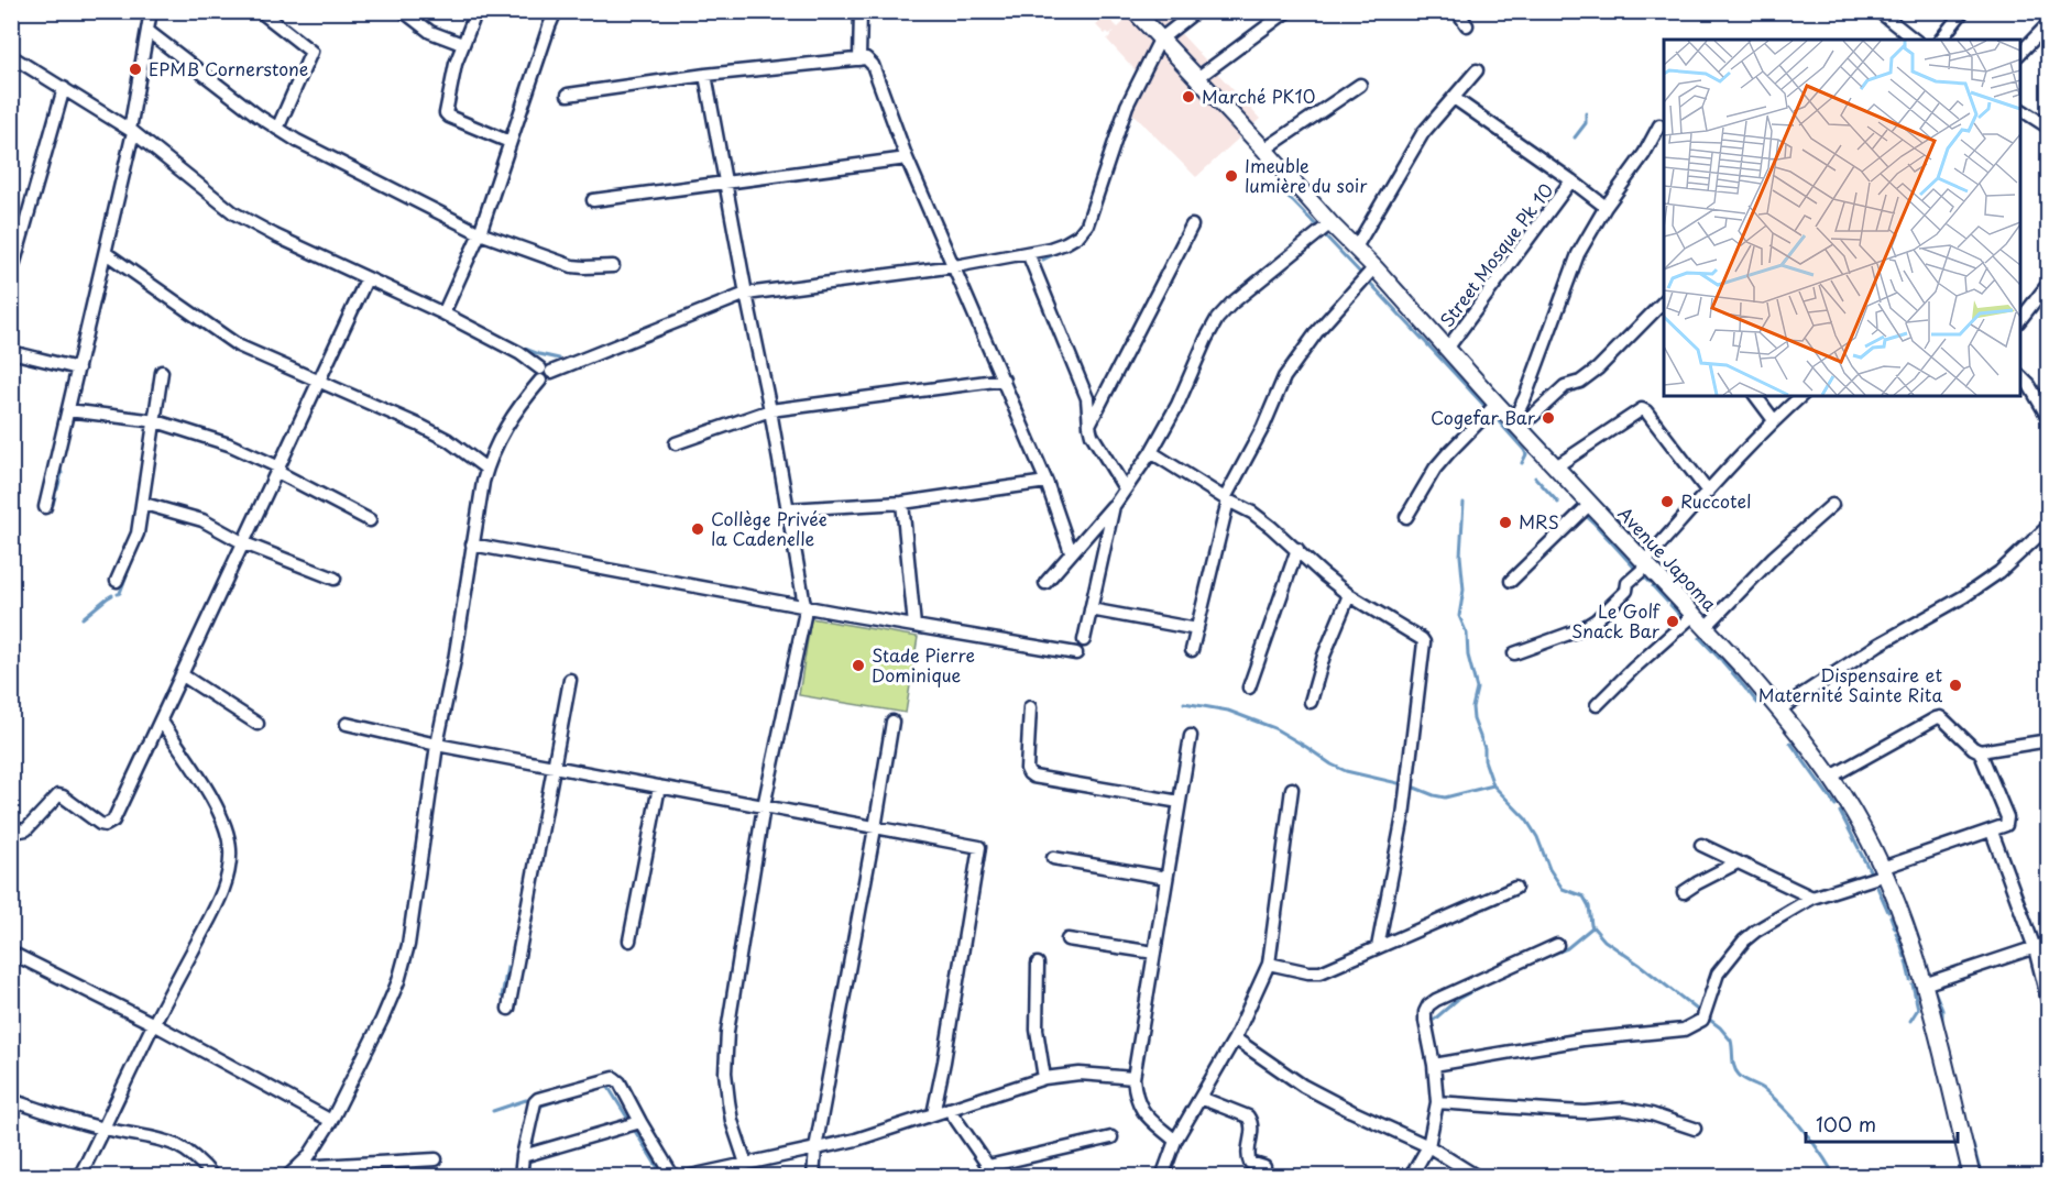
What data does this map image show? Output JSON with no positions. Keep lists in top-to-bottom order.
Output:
{
  "streets": {
    "main road": ["Avenue Japoma"],
    "street": ["Street Mosque Pk 10"]
  },
  "crossings": [
    ["Street Mosque Pk 10", "Avenue Japoma"]
  ],
  "places": [
    "EPMB Cornerstone",
    "Marché PK10",
    "Imeuble lumière du soir",
    "Cogefar Bar",
    "Ruccotel",
    "MRS",
    "Collège Privée la Cadenelle",
    "Le Golf Snack Bar",
    "Stade Pierre Dominique",
    "Dispensaire et Maternité Sainte Rita"
  ],
  "scale_bar": "100 m"
}
